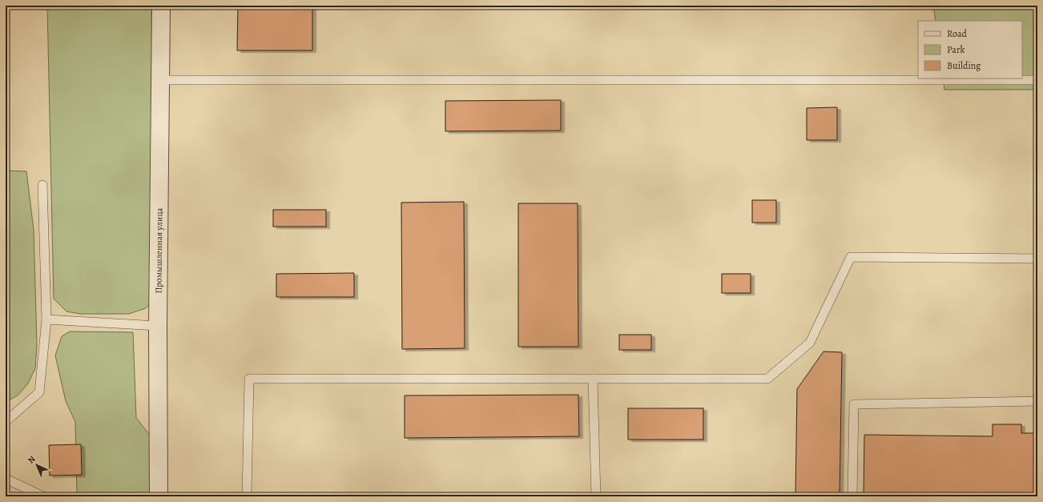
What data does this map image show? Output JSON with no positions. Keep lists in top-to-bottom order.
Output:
{
  "streets": {
    "street": ["Промышленная улица"]
  },
  "legend": ["Road", "Park", "Building"],
  "north": "top left"
}
